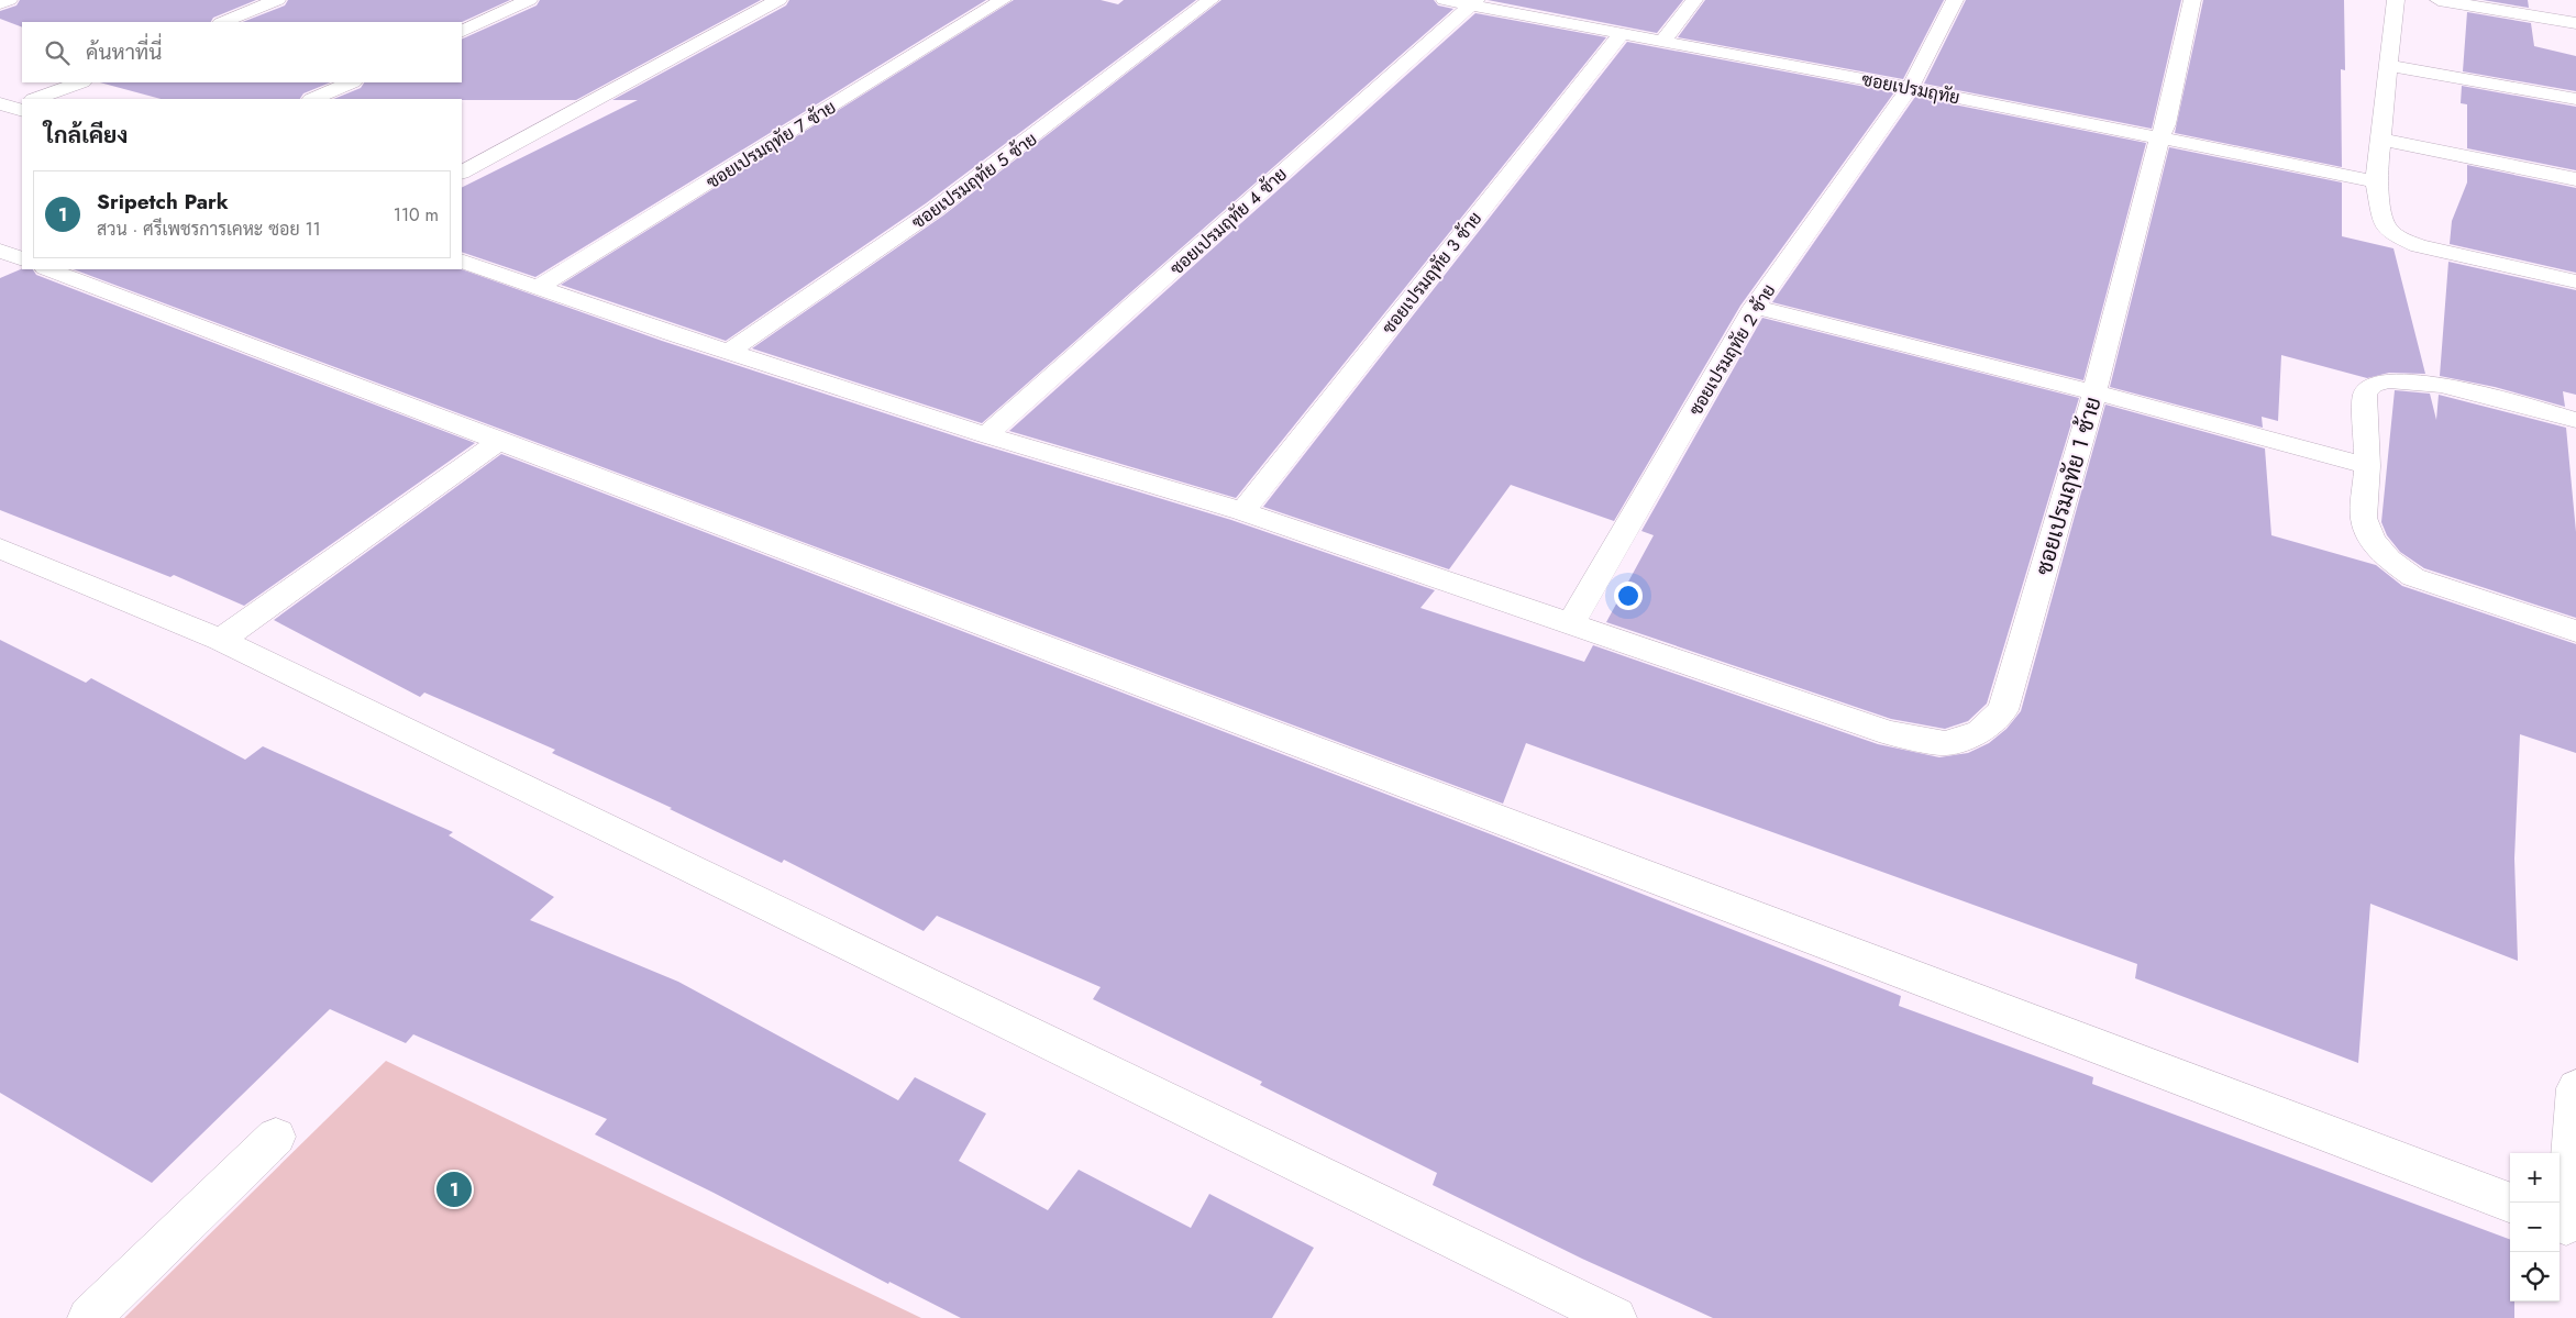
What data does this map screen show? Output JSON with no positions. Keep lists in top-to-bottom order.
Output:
{
  "streets": {
    "street": [
      "ซอยเปรมฤทัย",
      "ซอยเปรมฤทัย 7 ซ้าย",
      "ซอยเปรมฤทัย 5 ซ้าย",
      "ซอยเปรมฤทัย 4 ซ้าย",
      "ซอยเปรมฤทัย 3 ซ้าย",
      "ซอยเปรมฤทัย 2 ซ้าย",
      "ซอยเปรมฤทัย 1 ซ้าย"
    ]
  },
  "crossings": [
    ["ซอยเปรมฤทัย", "ซอยเปรมฤทัย 4 ซ้าย"],
    ["ซอยเปรมฤทัย", "ซอยเปรมฤทัย 3 ซ้าย"],
    ["ซอยเปรมฤทัย", "ซอยเปรมฤทัย 2 ซ้าย"],
    ["ซอยเปรมฤทัย", "ซอยเปรมฤทัย 1 ซ้าย"],
    ["ซอยเปรมฤทัย 7 ซ้าย", "ซอยเปรมฤทัย 1 ซ้าย"],
    ["ซอยเปรมฤทัย 5 ซ้าย", "ซอยเปรมฤทัย 1 ซ้าย"],
    ["ซอยเปรมฤทัย 4 ซ้าย", "ซอยเปรมฤทัย 1 ซ้าย"],
    ["ซอยเปรมฤทัย 3 ซ้าย", "ซอยเปรมฤทัย 1 ซ้าย"],
    ["ซอยเปรมฤทัย 2 ซ้าย", "ซอยเปรมฤทัย 1 ซ้าย"]
  ],
  "page": {
    "search": "ค้นหาที่นี่",
    "heading": "ใกล้เคียง",
    "list": [
      {
        "mark": "1",
        "name": "Sripetch Park",
        "note": "สวน · ศรีเพชรการเคหะ ซอย 11",
        "value": "110 m"
      }
    ],
    "map_buttons": ["+", "−"],
    "pins": "1"
  }
}
